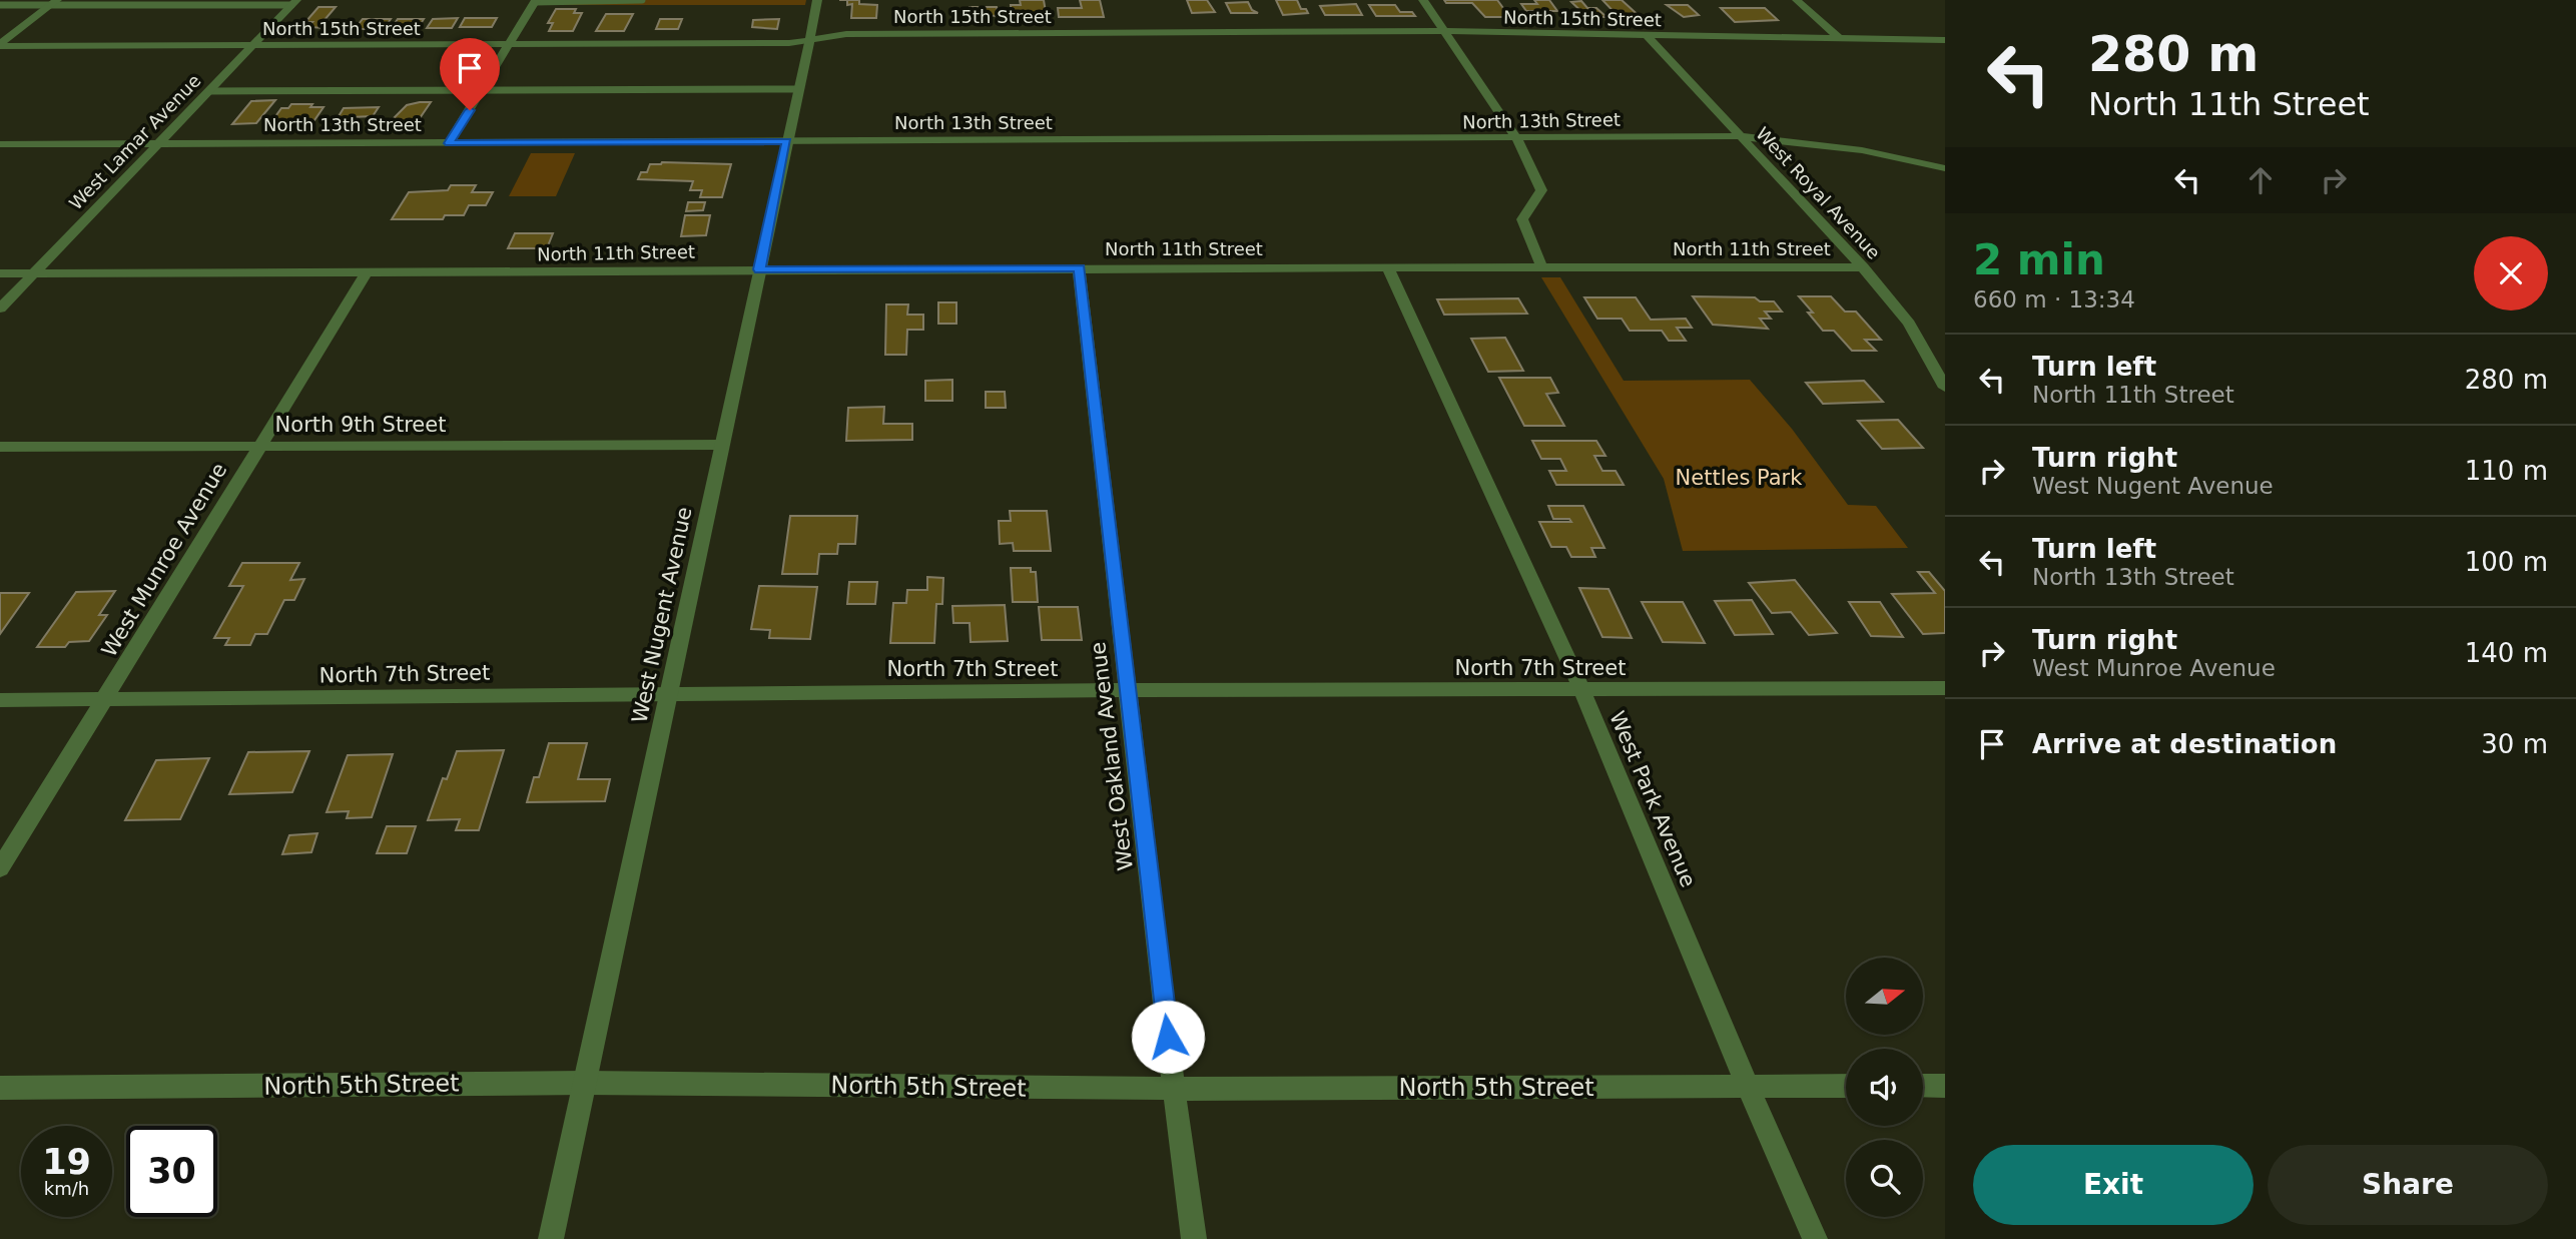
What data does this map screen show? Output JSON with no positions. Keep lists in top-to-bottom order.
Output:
{
  "streets": {
    "street": [
      "North 15th Street",
      "North 13th Street",
      "West Lamar Avenue",
      "West Royal Avenue",
      "North 11th Street",
      "North 9th Street",
      "West Munroe Avenue",
      "West Nugent Avenue",
      "North 7th Street",
      "West Oakland Avenue",
      "West Park Avenue",
      "North 5th Street"
    ]
  },
  "crossings": [
    ["North 15th Street", "West Lamar Avenue"],
    ["North 15th Street", "West Royal Avenue"],
    ["North 15th Street", "West Nugent Avenue"],
    ["North 13th Street", "West Lamar Avenue"],
    ["North 13th Street", "West Royal Avenue"],
    ["North 13th Street", "West Nugent Avenue"],
    ["West Lamar Avenue", "North 11th Street"],
    ["West Royal Avenue", "North 11th Street"],
    ["North 11th Street", "West Munroe Avenue"],
    ["North 11th Street", "West Nugent Avenue"],
    ["North 11th Street", "West Oakland Avenue"],
    ["North 11th Street", "West Park Avenue"],
    ["North 9th Street", "West Munroe Avenue"],
    ["North 9th Street", "West Nugent Avenue"],
    ["West Munroe Avenue", "North 7th Street"],
    ["West Nugent Avenue", "North 7th Street"],
    ["West Nugent Avenue", "North 5th Street"],
    ["North 7th Street", "West Oakland Avenue"],
    ["North 7th Street", "West Park Avenue"],
    ["West Oakland Avenue", "North 5th Street"],
    ["West Park Avenue", "North 5th Street"]
  ],
  "parks": ["Nettles Park"],
  "north": "right",
  "page": {
    "turn": ["280 m", "North 11th Street"],
    "heading": ["2 min", "660 m · 13:34"],
    "list": [
      {
        "name": "Turn left",
        "note": "North 11th Street",
        "value": "280 m"
      },
      {
        "name": "Turn right",
        "note": "West Nugent Avenue",
        "value": "110 m"
      },
      {
        "name": "Turn left",
        "note": "North 13th Street",
        "value": "100 m"
      },
      {
        "name": "Turn right",
        "note": "West Munroe Avenue",
        "value": "140 m"
      },
      {
        "name": "Arrive at destination",
        "value": "30 m"
      }
    ],
    "speed": "19 km/h",
    "limit": "30",
    "buttons": ["Exit", "Share"]
  }
}
